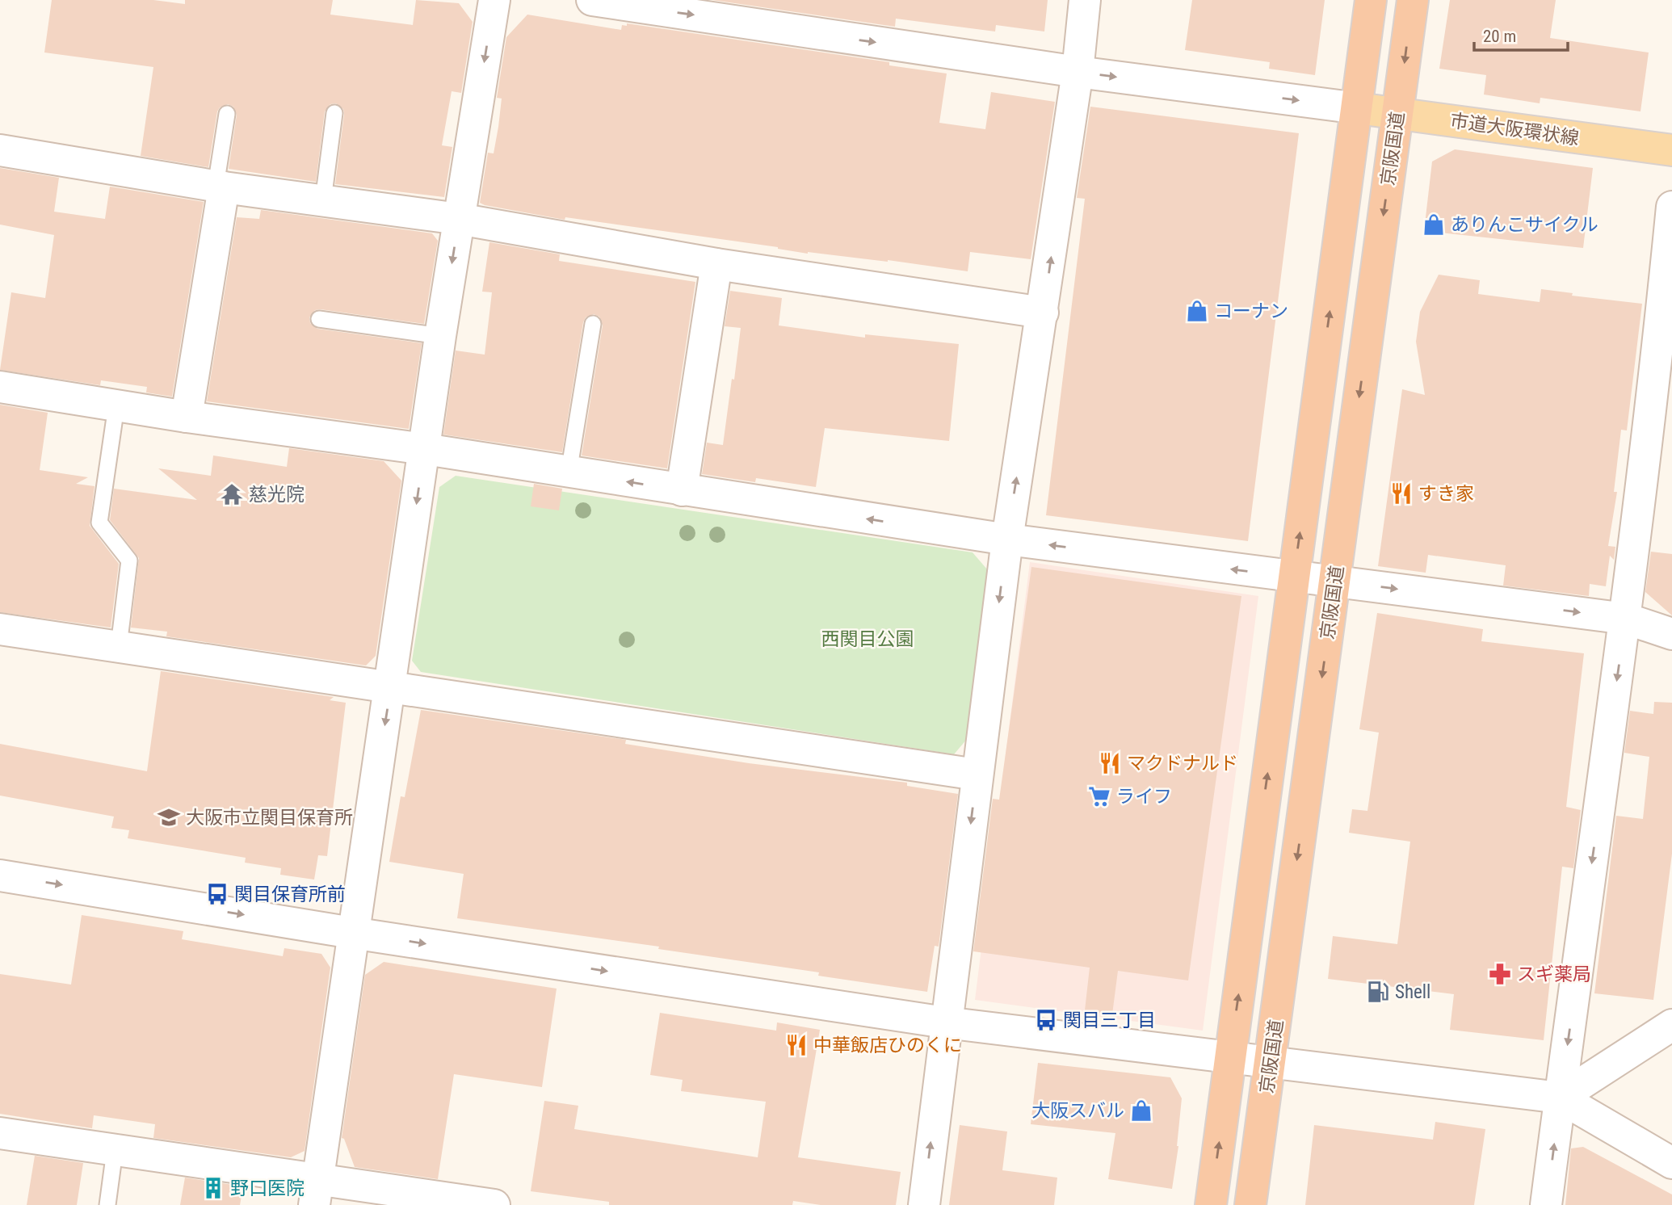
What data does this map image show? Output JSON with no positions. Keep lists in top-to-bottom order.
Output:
{
  "streets": {
    "highway": ["京阪国道"],
    "main road": ["市道大阪環状線"]
  },
  "crossings": [
    ["市道大阪環状線", "京阪国道"]
  ],
  "parks": ["西関目公園"],
  "places": {
    "shop": ["ありんこサイクル", "コーナン", "大阪スバル"],
    "restaurant": ["すき家", "マクドナルド", "中華飯店ひのくに"],
    "temple": ["慈光院"],
    "supermarket": ["ライフ"],
    "school or university": ["大阪市立関目保育所"],
    "bus stop": ["関目保育所前", "関目三丁目"],
    "pharmacy": ["スギ薬局"],
    "fuel station": ["Shell"],
    "building": ["野口医院"]
  },
  "scale_bar": "20 m"
}
